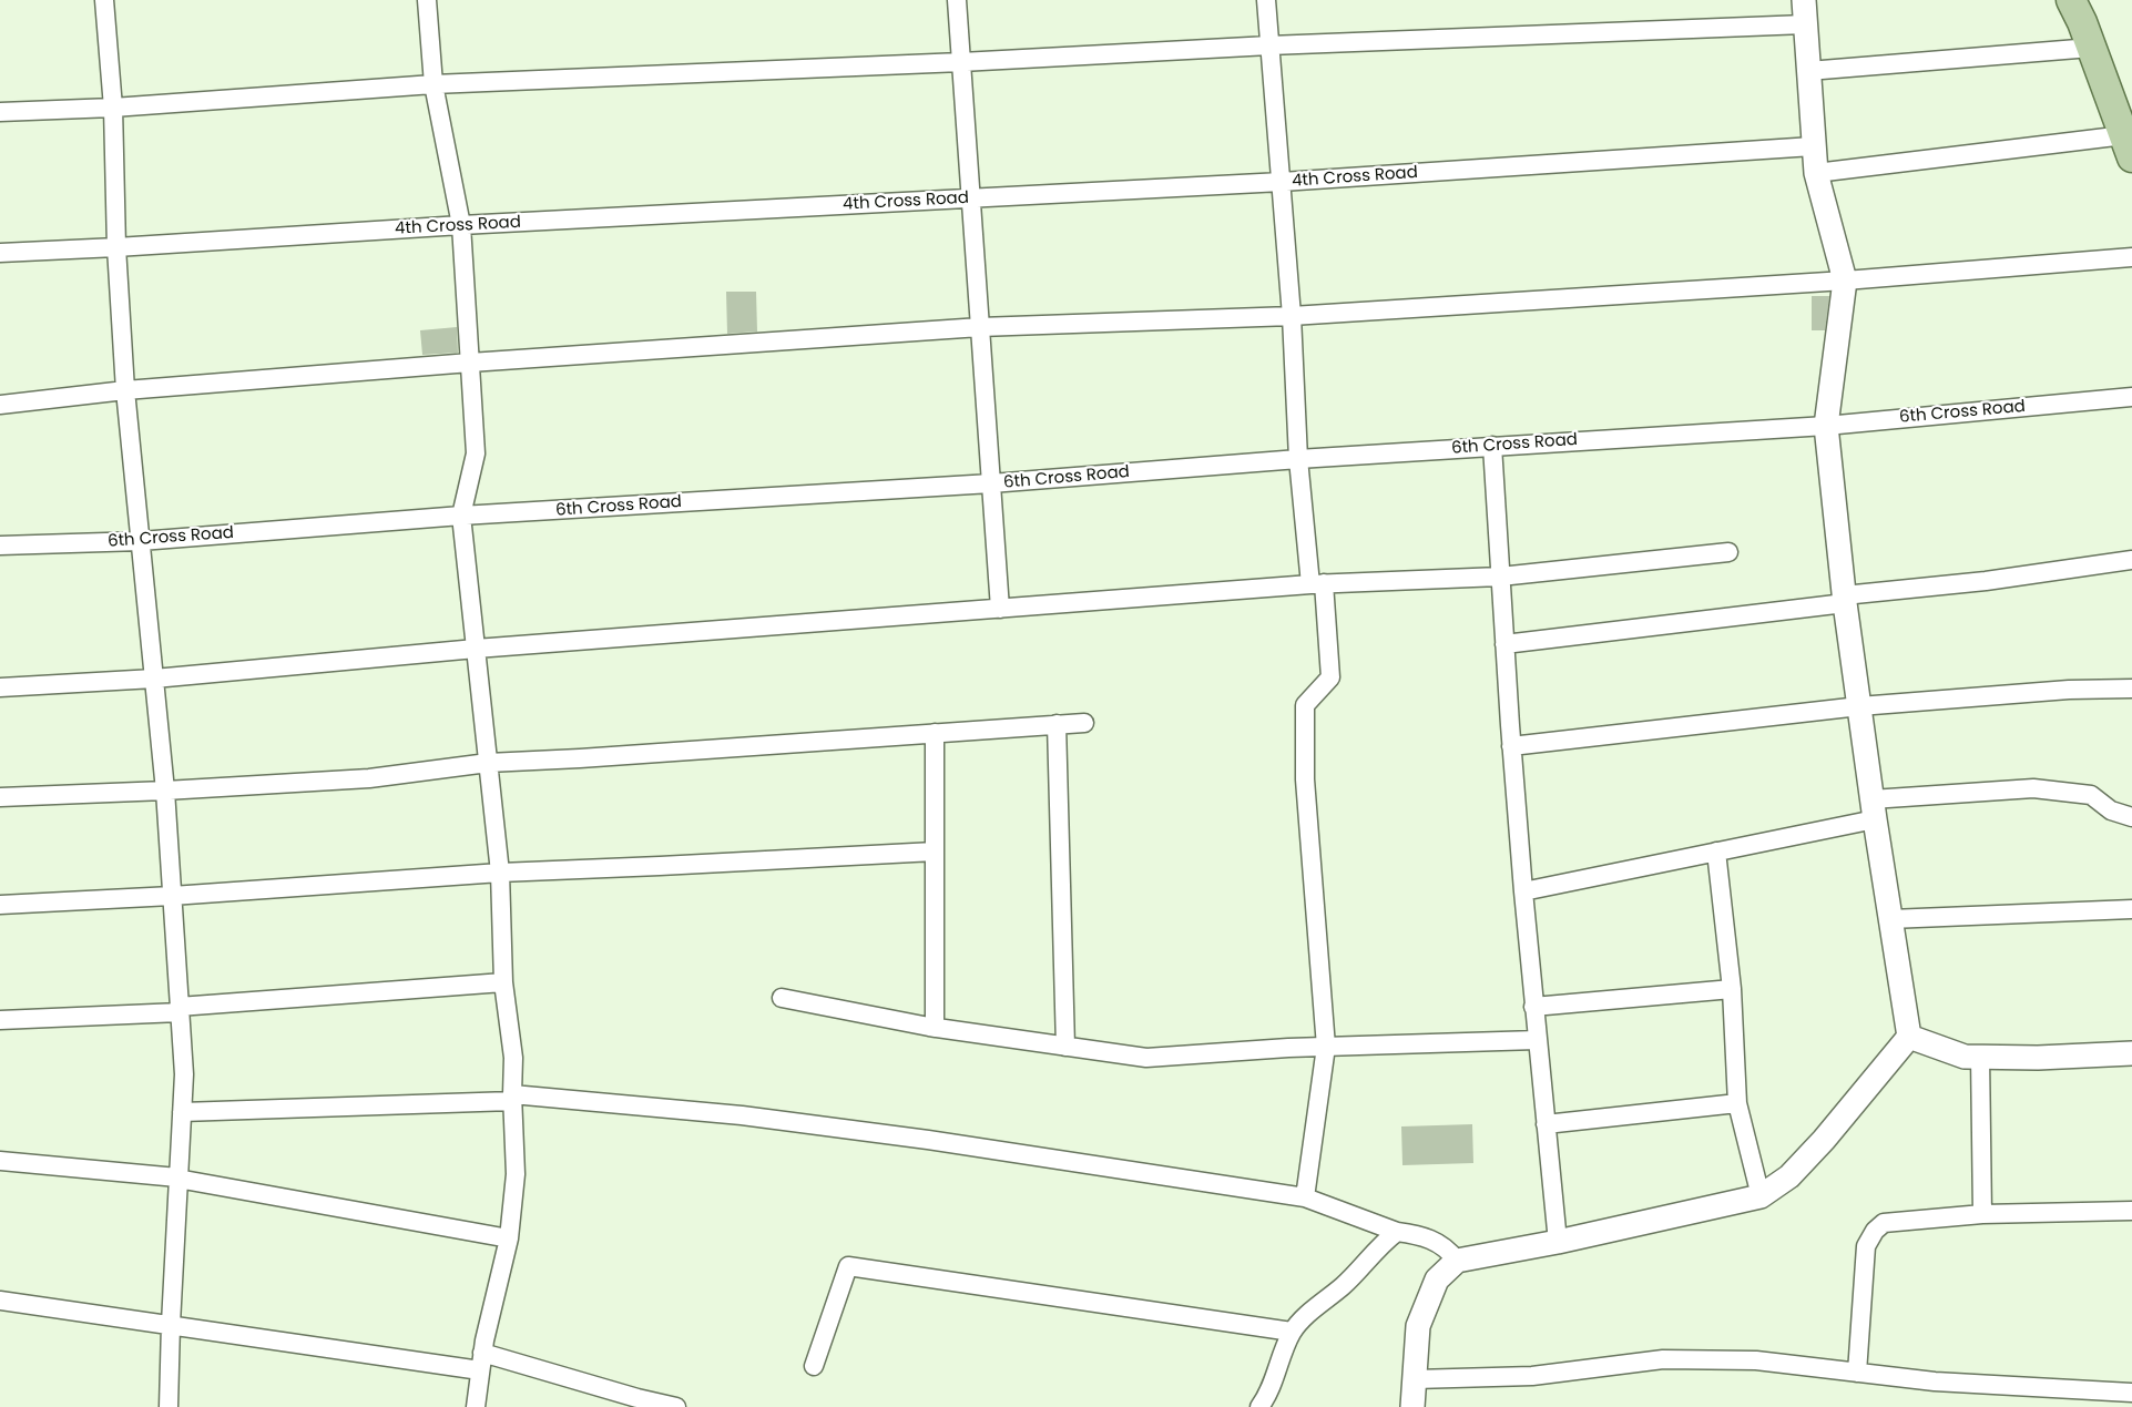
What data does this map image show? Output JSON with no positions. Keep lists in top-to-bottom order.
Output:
{
  "streets": {
    "street": ["4th Cross Road", "6th Cross Road"]
  }
}
